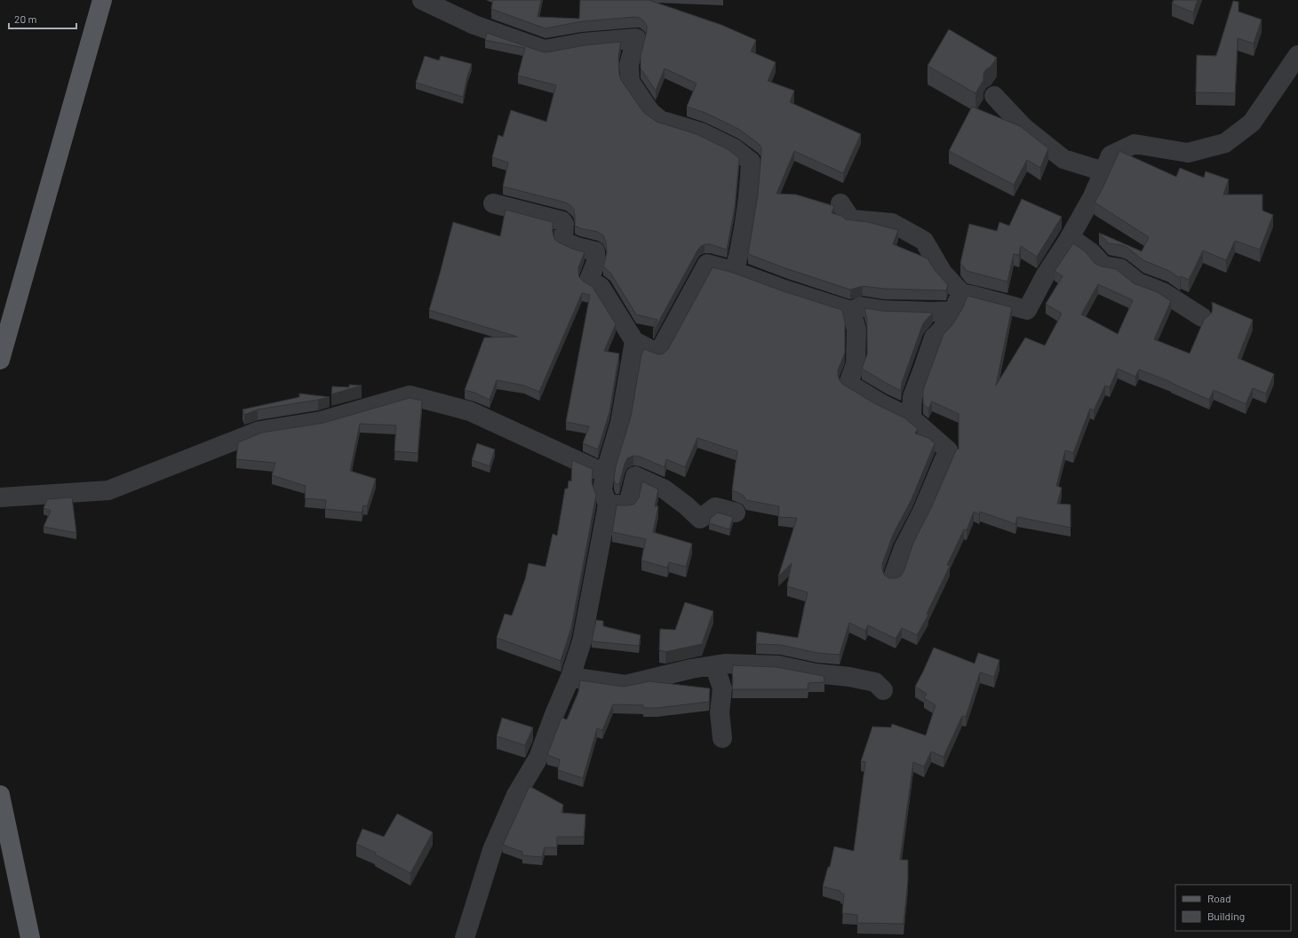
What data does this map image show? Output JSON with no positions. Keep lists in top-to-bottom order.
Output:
{
  "legend": ["Road", "Building"],
  "scale_bar": "20 m"
}
